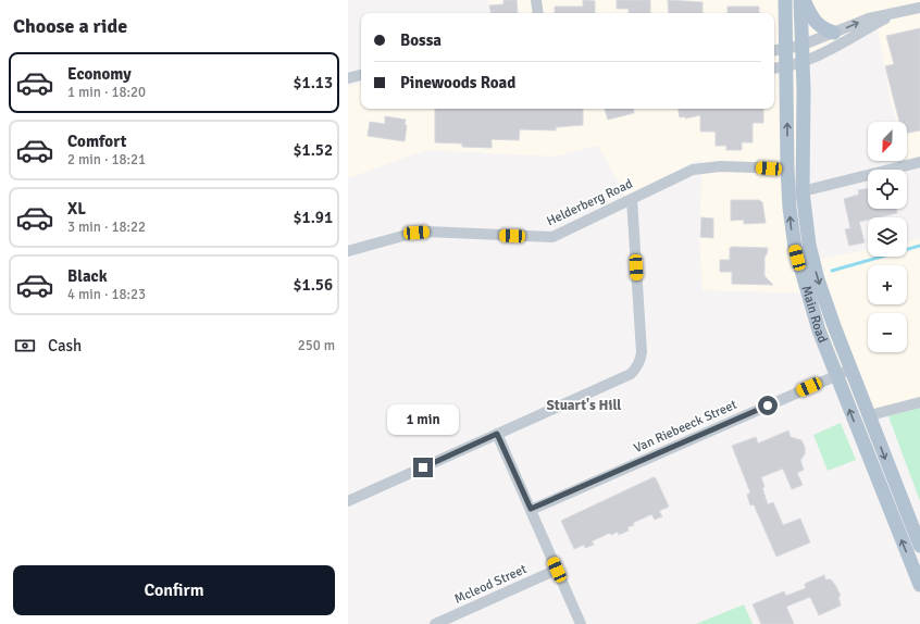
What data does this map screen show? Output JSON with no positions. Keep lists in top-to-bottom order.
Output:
{
  "streets": {
    "main road": ["Main Road"],
    "street": ["Helderberg Road", "Van Riebeeck Street", "Mcleod Street"]
  },
  "crossings": [
    ["Helderberg Road", "Main Road"],
    ["Main Road", "Van Riebeeck Street"]
  ],
  "districts": ["Stuart's Hill"],
  "north": "bottom left",
  "page": {
    "heading": "Choose a ride",
    "banner": ["Bossa", "Pinewoods Road"],
    "list": [
      {
        "name": "Economy",
        "note": "1 min · 18:20",
        "value": "$1.13"
      },
      {
        "name": "Comfort",
        "note": "2 min · 18:21",
        "value": "$1.52"
      },
      {
        "name": "XL",
        "note": "3 min · 18:22",
        "value": "$1.91"
      },
      {
        "name": "Black",
        "note": "4 min · 18:23",
        "value": "$1.56"
      }
    ],
    "map_buttons": ["+", "−"],
    "pay": ["Cash", "250 m"],
    "bubble": "1 min",
    "buttons": "Confirm"
  }
}
